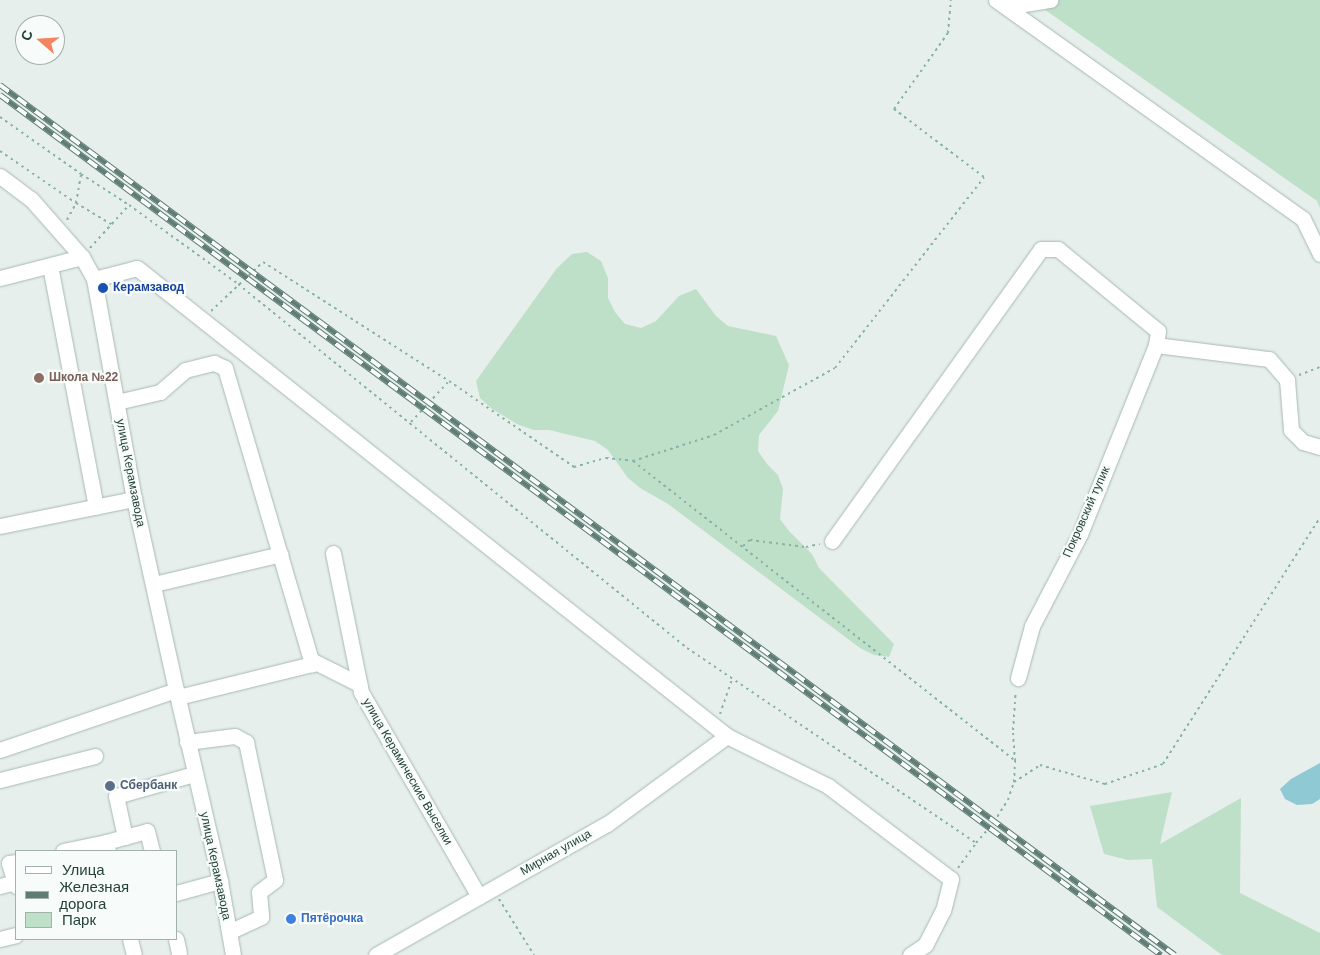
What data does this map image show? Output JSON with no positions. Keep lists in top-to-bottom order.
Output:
{
  "streets": {
    "street": [
      "улица Керамзавода",
      "Покровский тупик",
      "улица Керамические Выселки",
      "Мирная улица"
    ]
  },
  "crossings": [
    ["улица Керамические Выселки", "Мирная улица"]
  ],
  "places": [
    "Керамзавод",
    "Школа №22",
    "Сбербанк",
    "Пятёрочка"
  ],
  "legend": ["Улица", "Железная дорога", "Парк"],
  "north": "left"
}
